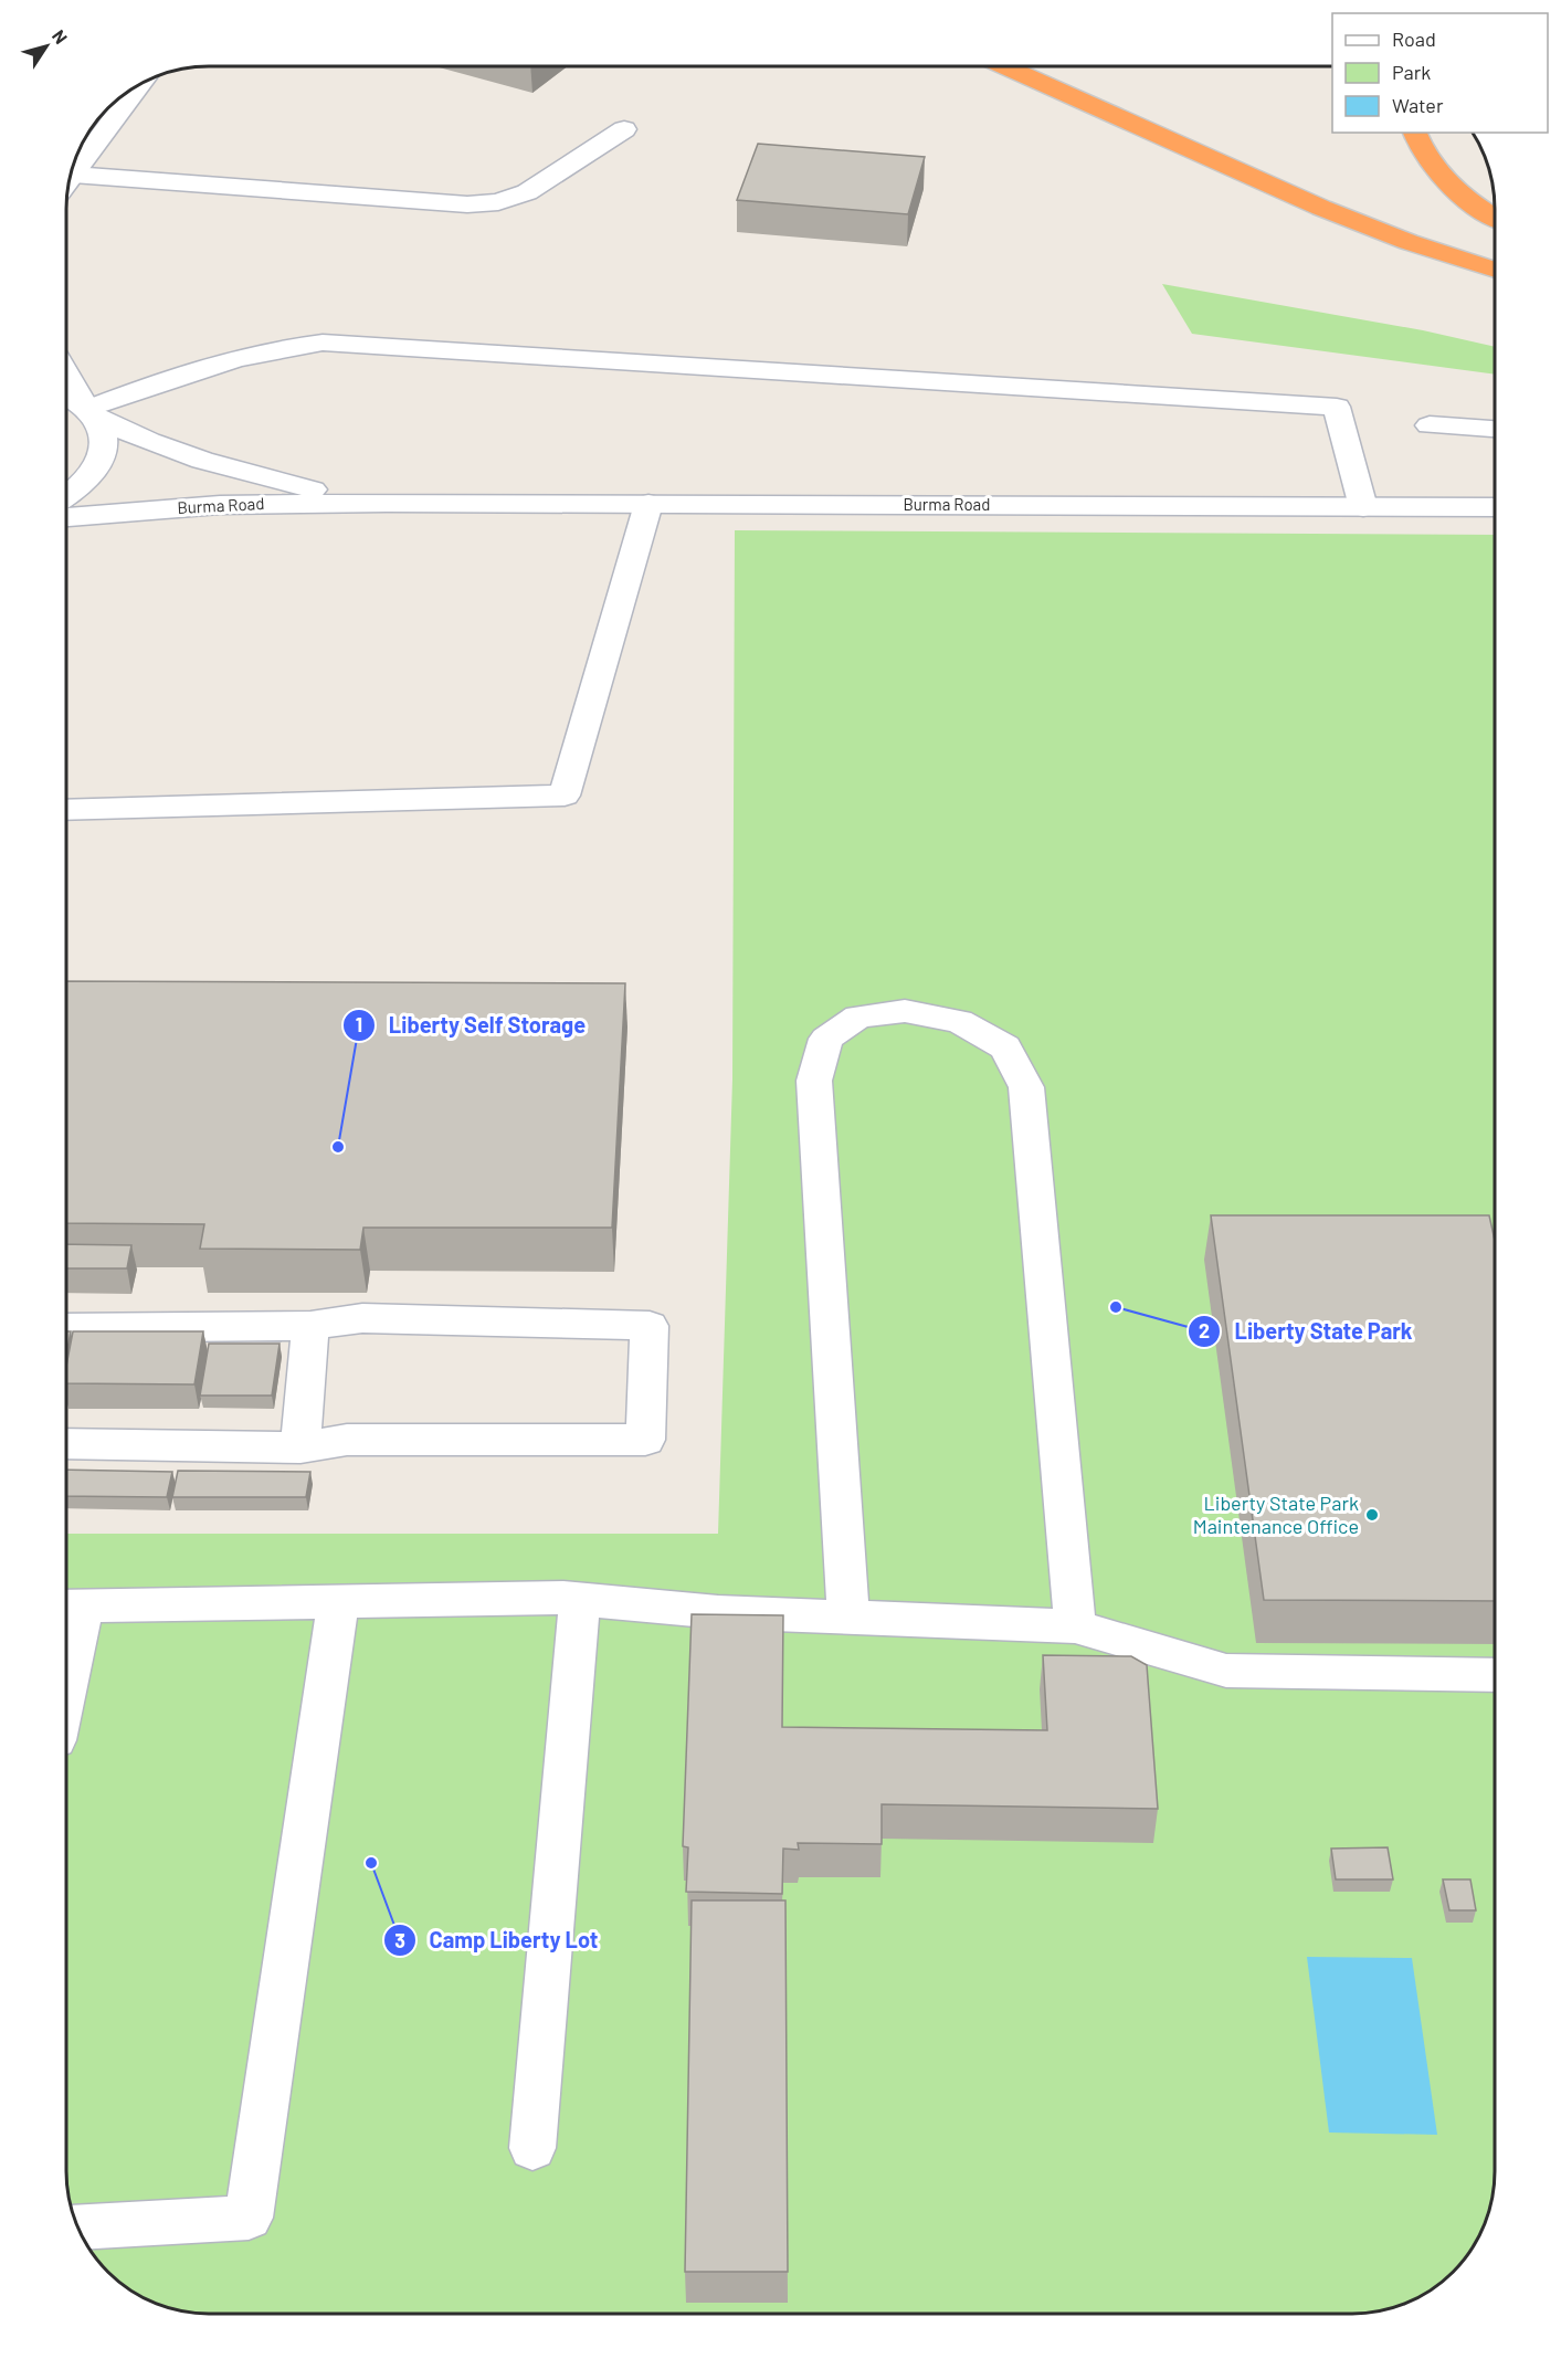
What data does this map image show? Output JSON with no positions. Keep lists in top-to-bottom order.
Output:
{
  "streets": {
    "street": ["Burma Road"]
  },
  "places": [
    "Liberty Self Storage",
    "Liberty State Park",
    "Liberty State Park Maintenance Office",
    "Camp Liberty Lot"
  ],
  "legend": ["Road", "Park", "Water"],
  "north": "top right"
}
